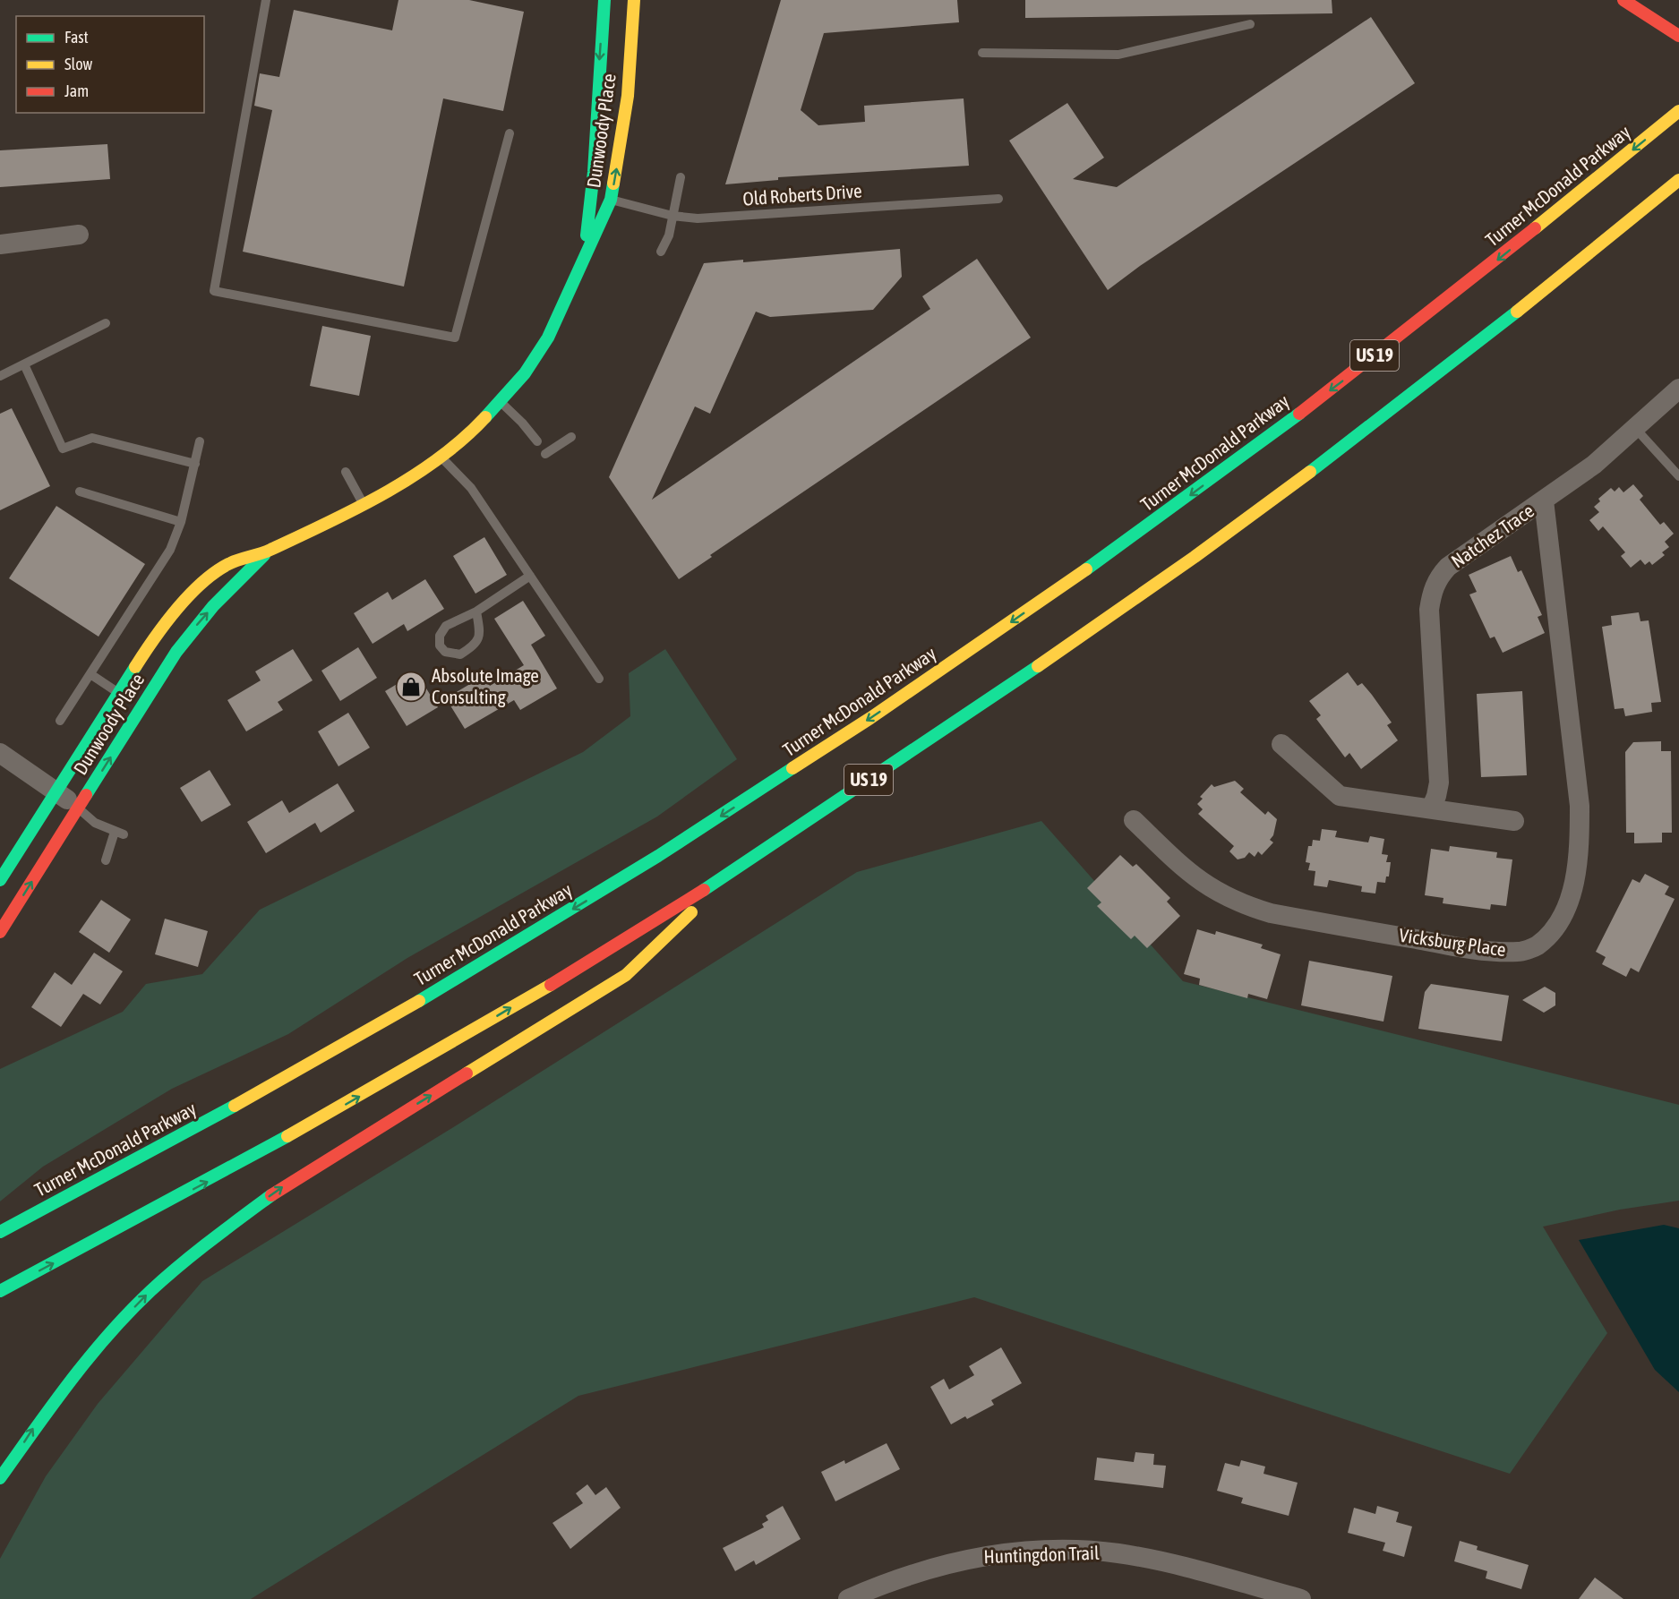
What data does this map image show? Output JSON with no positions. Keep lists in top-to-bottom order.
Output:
{
  "streets": {
    "main road": ["Dunwoody Place", "Turner McDonald Parkway", "US 19"],
    "street": ["Natchez Trace", "Vicksburg Place", "Huntingdon Trail"],
    "lane": ["Old Roberts Drive"]
  },
  "crossings": [
    ["Dunwoody Place", "Old Roberts Drive"],
    ["Natchez Trace", "Vicksburg Place"]
  ],
  "places": {
    "shop": ["Absolute Image Consulting"]
  },
  "legend": ["Fast", "Slow", "Jam"]
}
